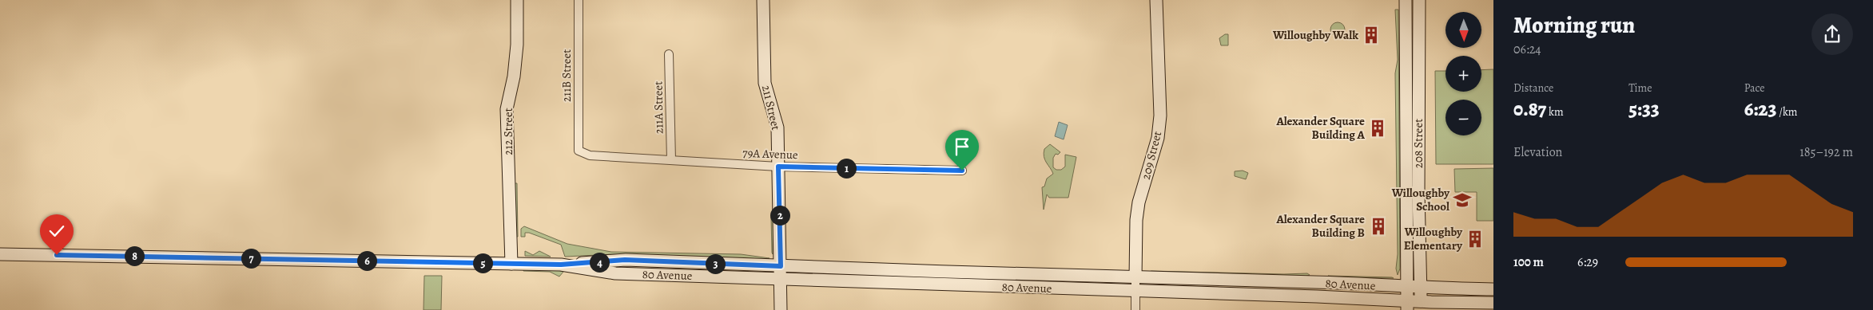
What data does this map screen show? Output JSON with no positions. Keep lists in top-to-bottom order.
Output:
{
  "streets": {
    "main road": [
      "211 Street",
      "212 Street",
      "208 Street",
      "209 Street",
      "80 Avenue"
    ],
    "street": ["211B Street", "211A Street", "79A Avenue"]
  },
  "crossings": [
    ["211B Street", "79A Avenue"],
    ["211A Street", "79A Avenue"],
    ["211 Street", "79A Avenue"],
    ["211 Street", "80 Avenue"],
    ["212 Street", "80 Avenue"],
    ["208 Street", "80 Avenue"],
    ["209 Street", "80 Avenue"]
  ],
  "places": {
    "building": [
      "Willoughby Walk",
      "Alexander Square Building A",
      "Alexander Square Building B",
      "Willoughby Elementary"
    ],
    "school or university": ["Willoughby School"]
  },
  "north": "bottom",
  "page": {
    "heading": ["Morning run", "06:24"],
    "map_buttons": ["+", "−"],
    "stats": [
      ["Distance", "0.87 km"],
      ["Time", "5:33"],
      ["Pace", "6:23 /km"]
    ],
    "chart": ["Elevation", "185–192 m"],
    "pins": [
      "1",
      "2",
      "8",
      "7",
      "6",
      "4",
      "5",
      "3"
    ],
    "list": [
      {
        "name": "100 m",
        "note": "6:29"
      }
    ]
  }
}
